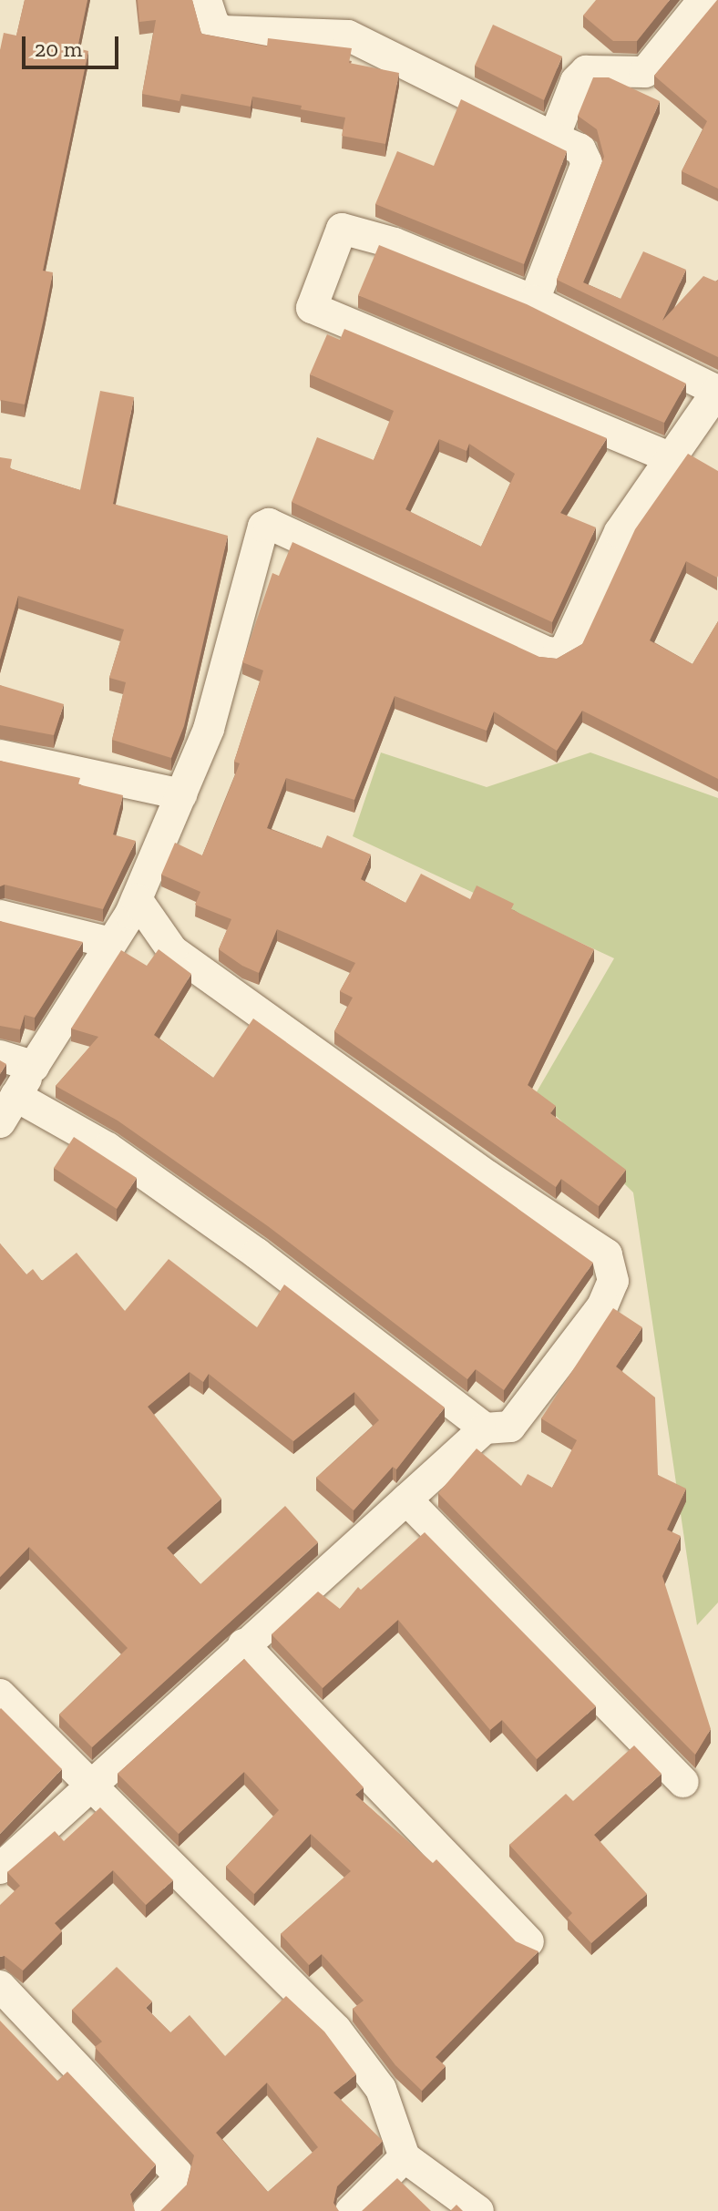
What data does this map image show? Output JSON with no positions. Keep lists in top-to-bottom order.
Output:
{
  "scale_bar": "20 m"
}
